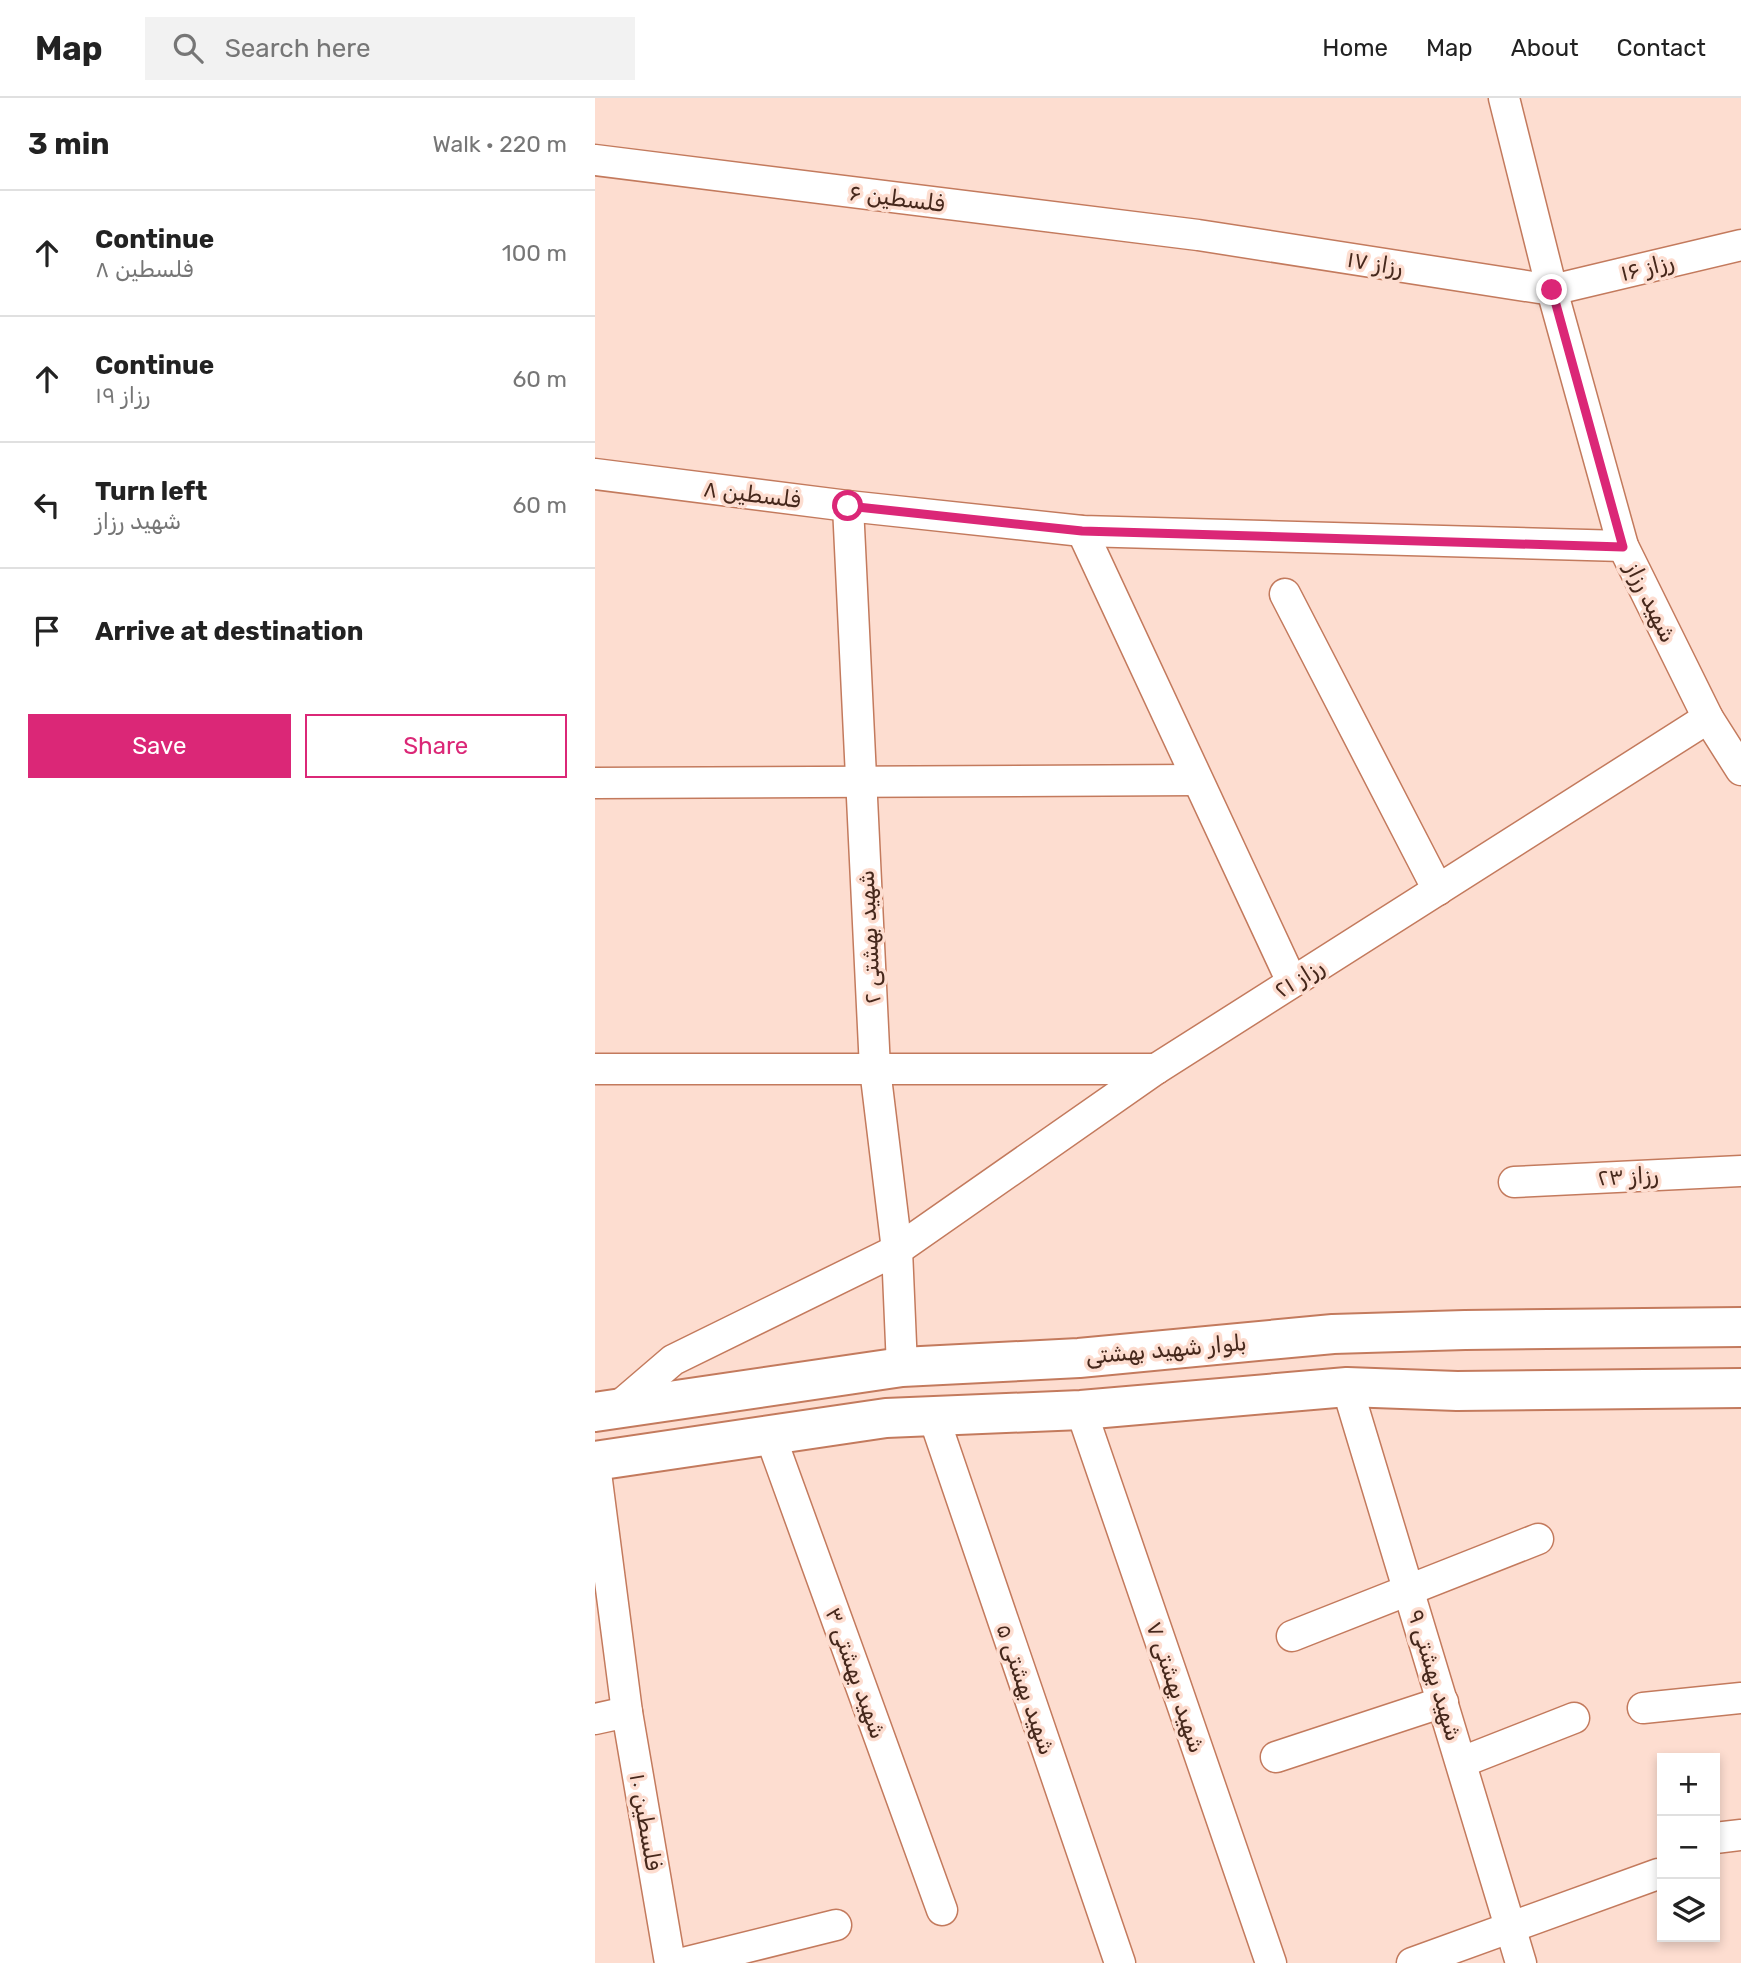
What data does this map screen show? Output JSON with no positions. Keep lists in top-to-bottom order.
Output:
{
  "streets": {
    "main road": ["بلوار شهید بهشتی"],
    "street": [
      "فلسطین ۶",
      "رزاز ۱۷",
      "رزاز ۱۶",
      "فلسطین ۸",
      "شهید رزاز",
      "شهید بهشتی ۲",
      "رزاز ۲۱",
      "رزاز ۲۳",
      "شهید بهشتی ۳",
      "شهید بهشتی ۹",
      "شهید بهشتی ۷",
      "شهید بهشتی ۵",
      "فلسطین ۱۰"
    ]
  },
  "crossings": [
    ["فلسطین ۶", "رزاز ۱۷"],
    ["رزاز ۱۷", "رزاز ۱۶"],
    ["رزاز ۱۷", "شهید رزاز"],
    ["رزاز ۱۶", "شهید رزاز"],
    ["فلسطین ۸", "شهید رزاز"],
    ["فلسطین ۸", "شهید بهشتی ۲"],
    ["شهید رزاز", "رزاز ۲۱"],
    ["شهید بهشتی ۲", "رزاز ۲۱"],
    ["شهید بهشتی ۲", "بلوار شهید بهشتی"],
    ["رزاز ۲۱", "بلوار شهید بهشتی"]
  ],
  "page": {
    "header": "Map",
    "search": "Search here",
    "nav": [
      "Home",
      "Map",
      "About",
      "Contact"
    ],
    "heading": ["3 min", "Walk · 220 m"],
    "list": [
      ["Continue", "فلسطین ۸", "100 m"],
      ["Continue", "رزاز ۱۹", "60 m"],
      ["Turn left", "شهید رزاز", "60 m"],
      "Arrive at destination"
    ],
    "buttons": ["Save", "Share"],
    "map_buttons": ["+", "−"]
  }
}
